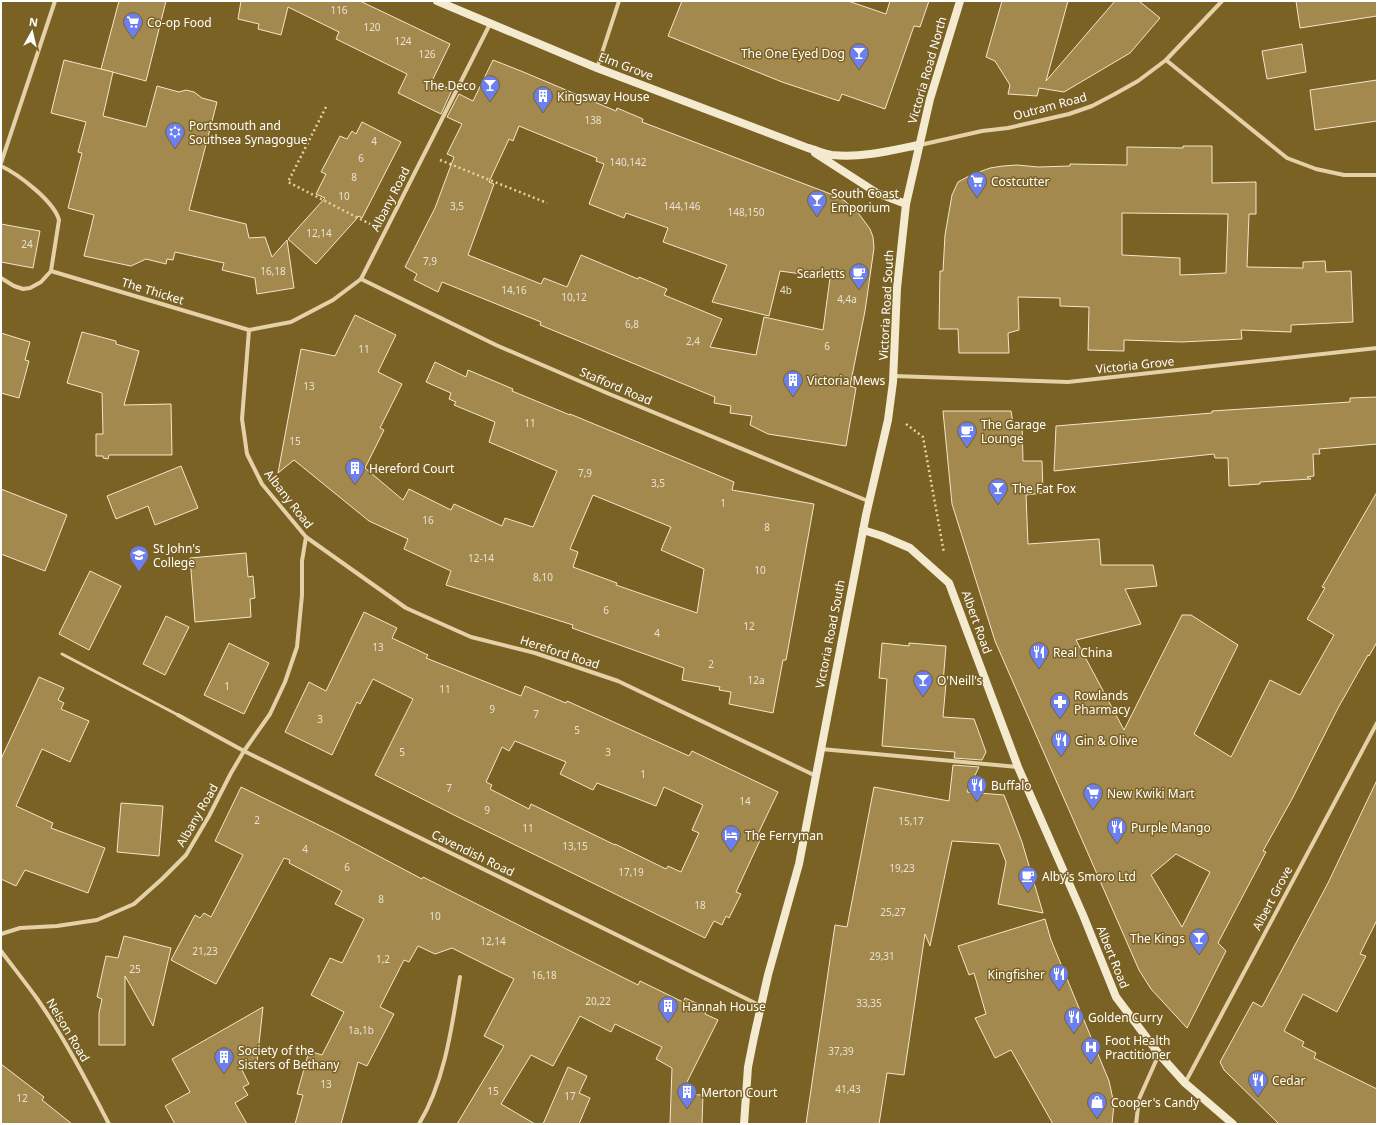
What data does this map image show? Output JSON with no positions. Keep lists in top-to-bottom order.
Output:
{
  "streets": {
    "main road": [
      "Elm Grove",
      "Victoria Road North",
      "Victoria Road South",
      "Albert Road"
    ],
    "street": [
      "Outram Road",
      "Albany Road",
      "The Thicket",
      "Victoria Grove",
      "Stafford Road",
      "Hereford Road",
      "Cavendish Road",
      "Albert Grove",
      "Nelson Road"
    ]
  },
  "crossings": [
    ["Elm Grove", "Victoria Road North"],
    ["Elm Grove", "Outram Road"],
    ["Elm Grove", "Albany Road"],
    ["Elm Grove", "Victoria Road South"],
    ["Victoria Road North", "Outram Road"],
    ["Victoria Road North", "Victoria Road South"],
    ["Outram Road", "Victoria Road South"],
    ["Albany Road", "The Thicket"],
    ["Albany Road", "Stafford Road"],
    ["Albany Road", "Hereford Road"],
    ["Albany Road", "Cavendish Road"],
    ["Victoria Road South", "Victoria Grove"],
    ["Victoria Road South", "Stafford Road"],
    ["Victoria Road South", "Albert Road"],
    ["Victoria Road South", "Hereford Road"],
    ["Victoria Road South", "Cavendish Road"],
    ["Albert Road", "Albert Grove"]
  ],
  "places": {
    "supermarket": ["Co-op Food", "Costcutter", "New Kwiki Mart"],
    "bar": [
      "The One Eyed Dog",
      "The Deco",
      "South Coast Emporium",
      "The Fat Fox",
      "O'Neill's",
      "The Kings"
    ],
    "building": [
      "Kingsway House",
      "Victoria Mews",
      "Hereford Court",
      "Hannah House",
      "Society of the Sisters of Bethany",
      "Merton Court"
    ],
    "synagogue": ["Portsmouth and Southsea Synagogue"],
    "cafe": ["Scarletts", "The Garage Lounge", "Alby's Smoro Ltd"],
    "school or university": ["St John's College"],
    "restaurant": [
      "Real China",
      "Gin & Olive",
      "Buffalo",
      "Purple Mango",
      "Kingfisher",
      "Golden Curry",
      "Cedar"
    ],
    "pharmacy": ["Rowlands Pharmacy"],
    "hotel": ["The Ferryman"],
    "hospital": ["Foot Health Practitioner"],
    "shop": ["Cooper's Candy"]
  },
  "house_numbers": [
    "116",
    "120",
    "124",
    "126",
    "138",
    "4",
    "6",
    "140,142",
    "8",
    "10",
    "3,5",
    "144,146",
    "148,150",
    "12,14",
    "24",
    "7,9",
    "16,18",
    "14,16",
    "4b",
    "10,12",
    "4,4a",
    "6,8",
    "2,4",
    "6",
    "11",
    "13",
    "11",
    "15",
    "7,9",
    "3,5",
    "1",
    "16",
    "8",
    "12-14",
    "10",
    "8,10",
    "6",
    "12",
    "4",
    "13",
    "2",
    "12a",
    "1",
    "11",
    "9",
    "7",
    "3",
    "5",
    "5",
    "3",
    "1",
    "7",
    "14",
    "9",
    "2",
    "15,17",
    "11",
    "13,15",
    "4",
    "6",
    "19,23",
    "17,19",
    "8",
    "18",
    "25,27",
    "10",
    "12,14",
    "21,23",
    "29,31",
    "1,2",
    "25",
    "16,18",
    "20,22",
    "33,35",
    "1a,1b",
    "37,39",
    "13",
    "41,43",
    "15",
    "17",
    "12"
  ],
  "north": "top"
}
